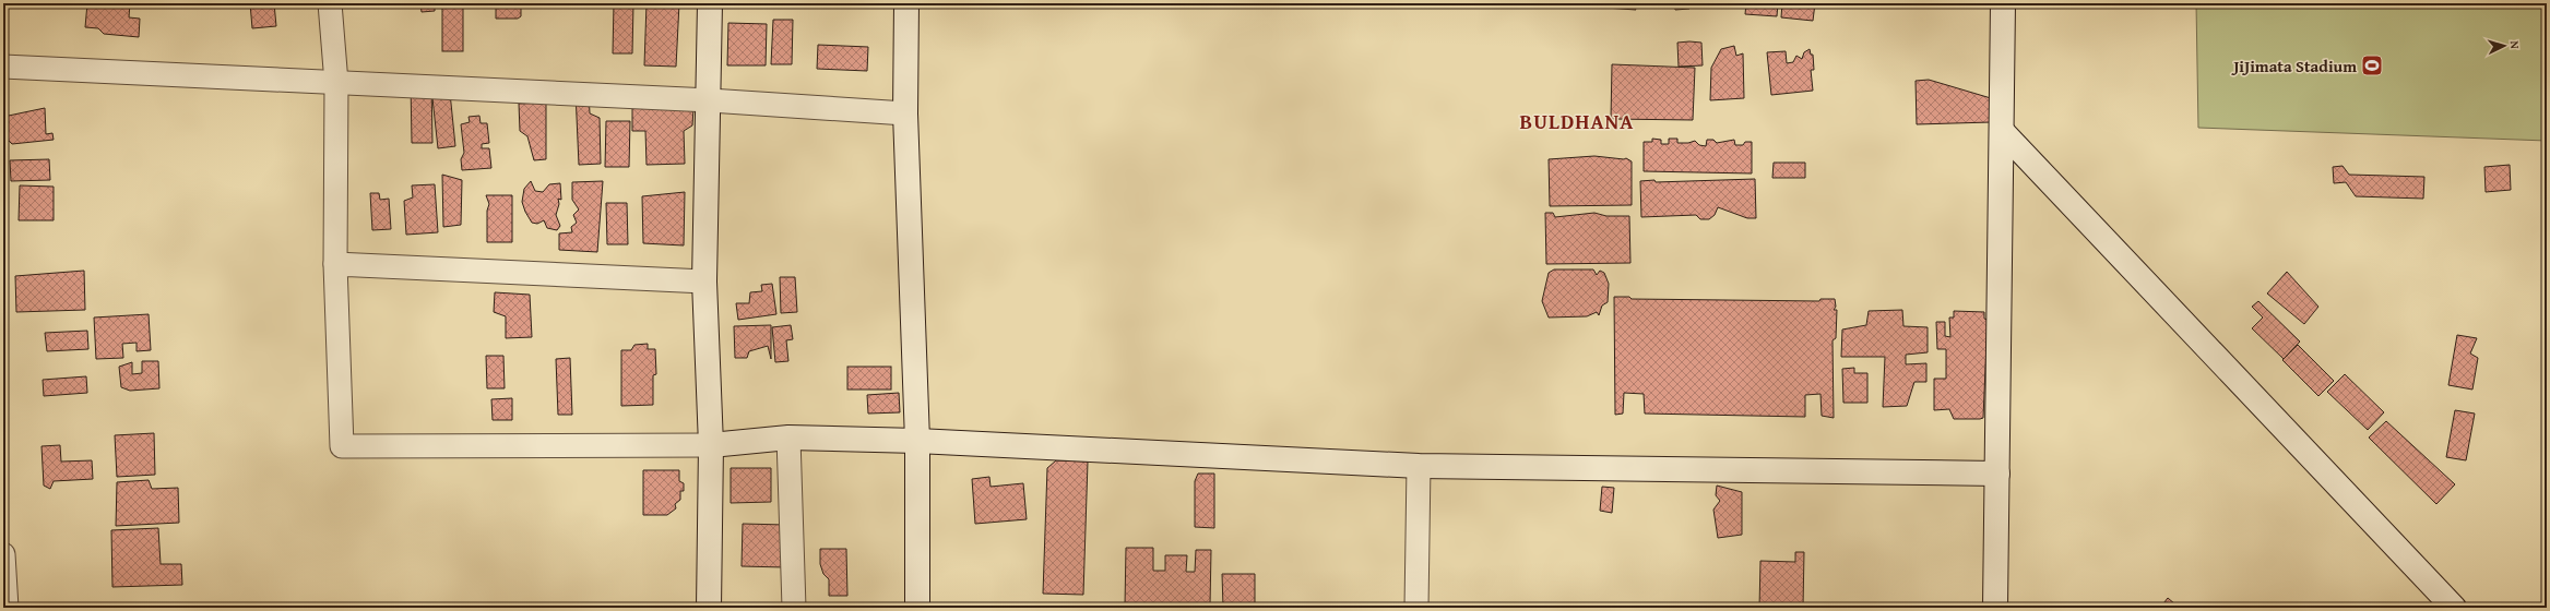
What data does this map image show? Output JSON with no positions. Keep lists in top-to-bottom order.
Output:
{
  "districts": ["BULDHANA"],
  "places": {
    "sports": ["JiJimata Stadium"]
  },
  "north": "right"
}
